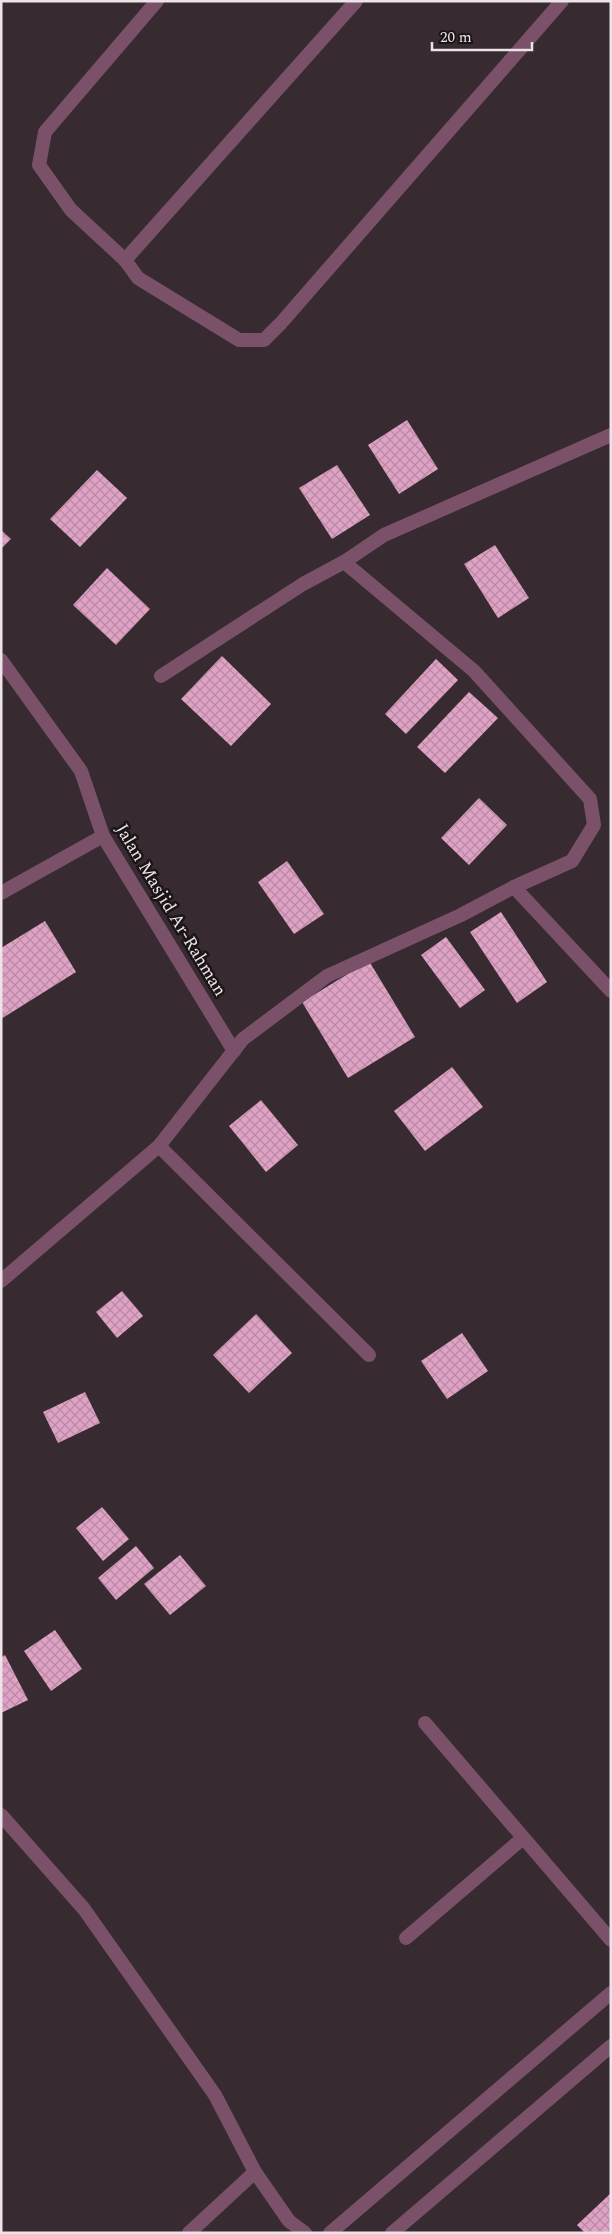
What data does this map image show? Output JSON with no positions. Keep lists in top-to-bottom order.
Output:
{
  "streets": {
    "street": ["Jalan Masjid Ar-Rahman"]
  },
  "scale_bar": "20 m"
}
